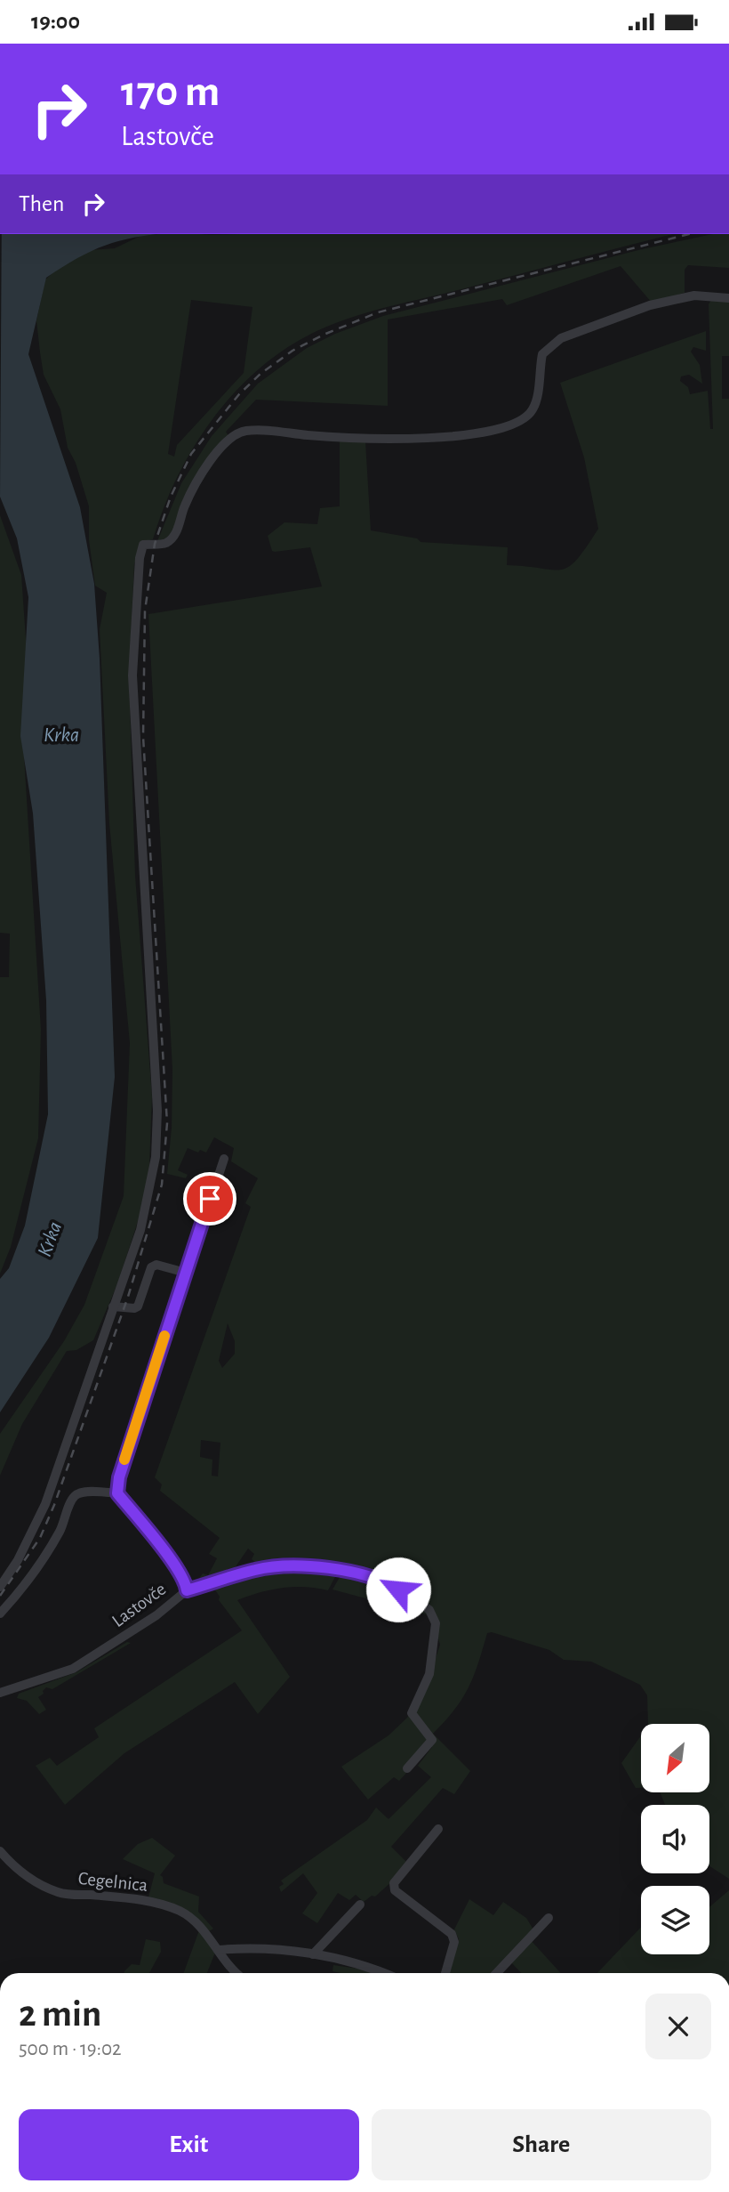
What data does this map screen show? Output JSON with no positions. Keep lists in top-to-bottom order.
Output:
{
  "streets": {
    "street": ["Lastovče", "Cegelnica"]
  },
  "water": ["Krka"],
  "north": "bottom left",
  "page": {
    "status": "19:00",
    "turn": ["170 m", "Lastovče"],
    "then": "Then",
    "heading": ["2 min", "500 m · 19:02"],
    "buttons": ["Exit", "Share"]
  }
}
